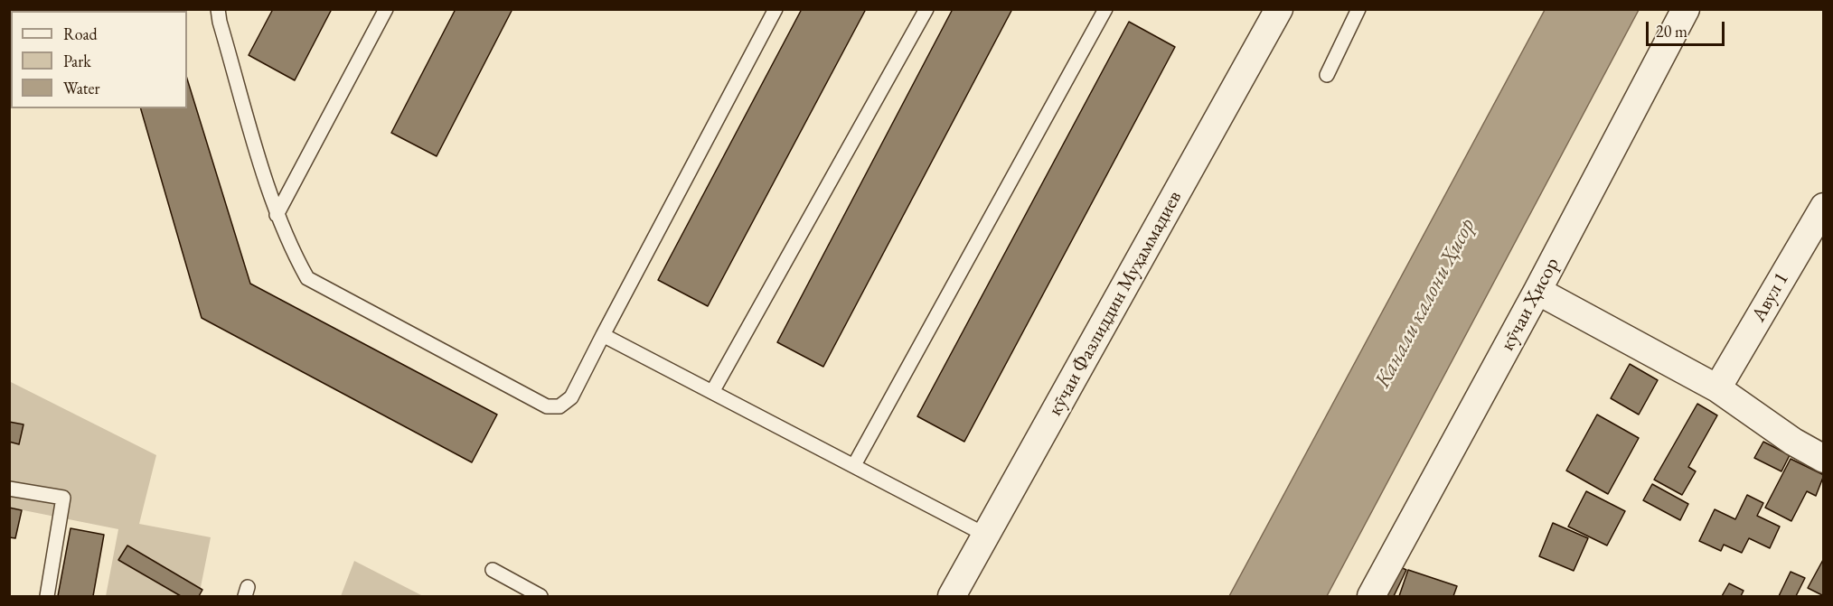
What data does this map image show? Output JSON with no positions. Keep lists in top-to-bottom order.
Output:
{
  "streets": {
    "street": ["Авул 1", "кӯчаи Фазлиддин Муҳаммадиев", "кӯчаи Ҳисор"]
  },
  "water": ["Канали калони Ҳисор"],
  "legend": ["Road", "Park", "Water"],
  "scale_bar": "20 m"
}
